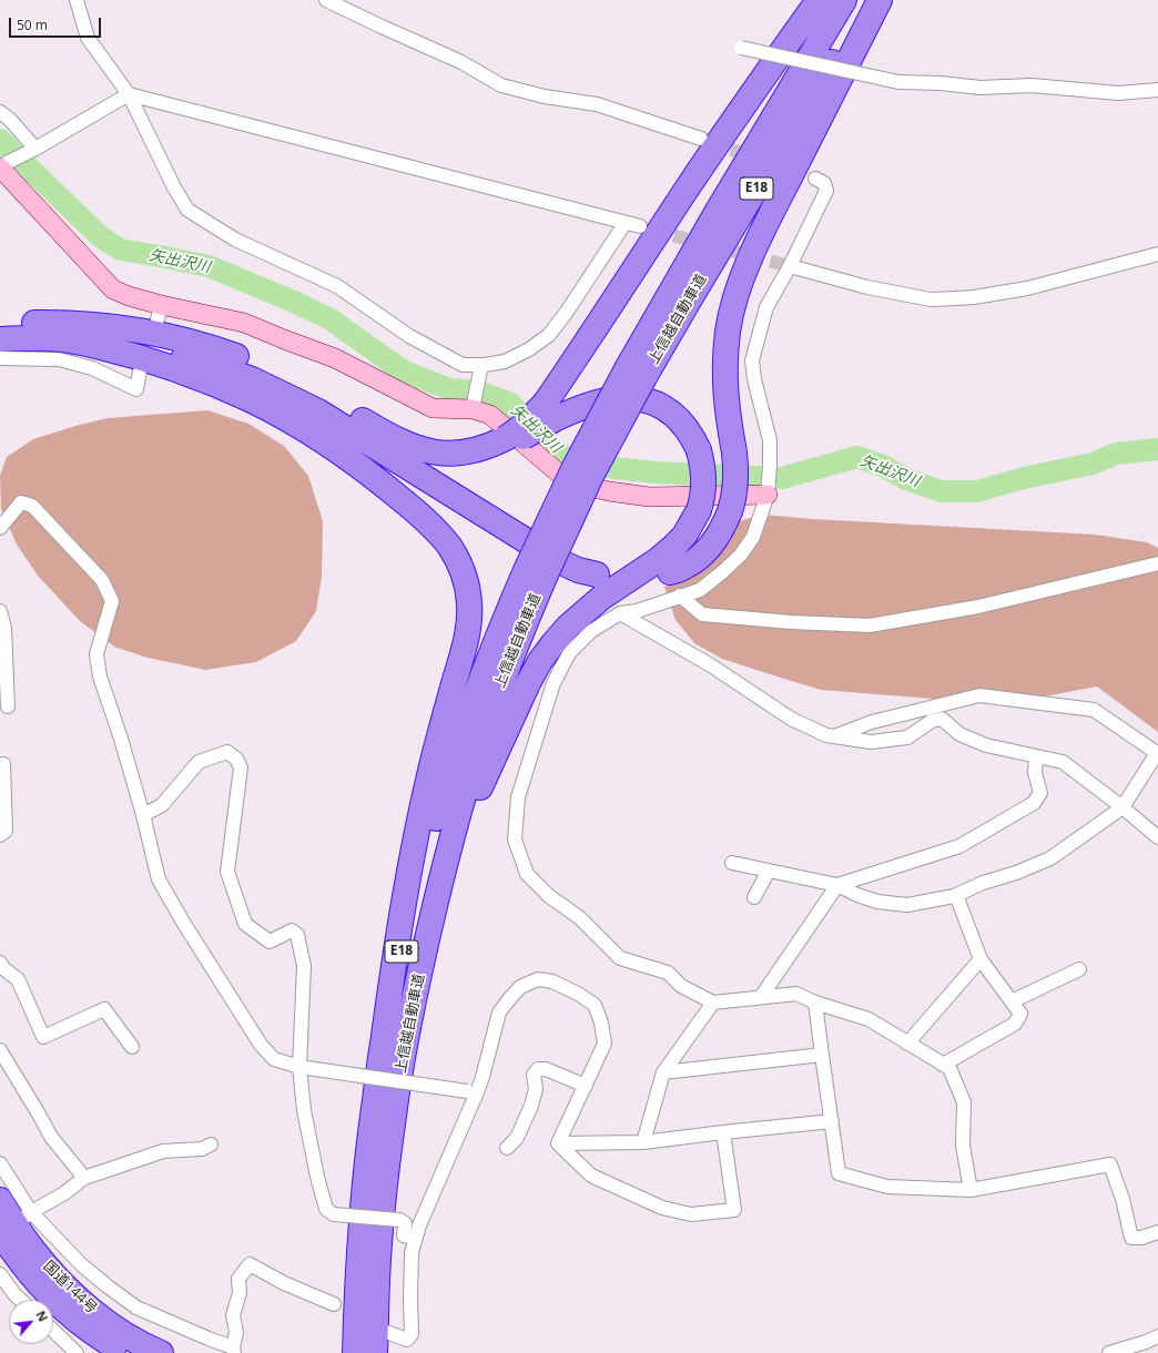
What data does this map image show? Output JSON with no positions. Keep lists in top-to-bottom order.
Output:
{
  "streets": {
    "highway": ["E18", "上信越自動車道", "国道144号"]
  },
  "water": ["矢出沢川"],
  "scale_bar": "50 m",
  "north": "top right"
}
